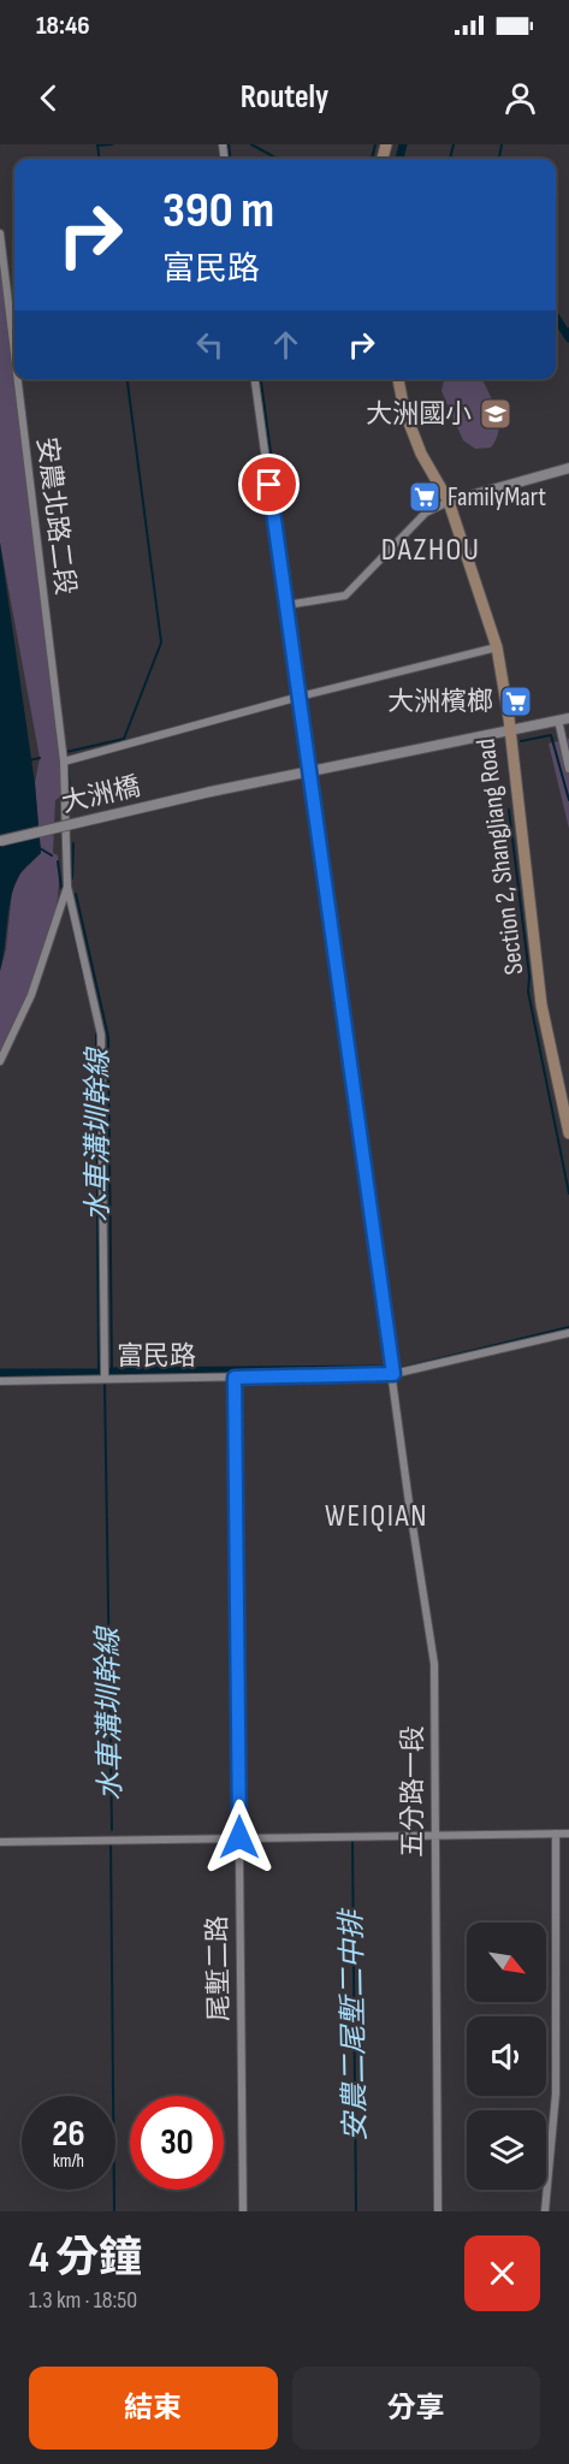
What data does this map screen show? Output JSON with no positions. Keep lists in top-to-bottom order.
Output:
{
  "streets": {
    "main road": ["Section 2, ShangJiang Road"],
    "street": [
      "安農北路二段",
      "大洲橋",
      "富民路",
      "五分路一段",
      "尾塹二路"
    ]
  },
  "crossings": [
    ["大洲橋", "Section 2, ShangJiang Road"],
    ["大洲橋", "五分路一段"],
    ["富民路", "五分路一段"],
    ["富民路", "尾塹二路"]
  ],
  "districts": ["DAZHOU", "WEIQIAN"],
  "water": ["水車溝圳幹線", "安農二尾塹二中排"],
  "places": {
    "school or university": ["大洲國小"],
    "supermarket": ["FamilyMart", "大洲檳榔"]
  },
  "north": "bottom right",
  "page": {
    "status": "18:46",
    "header": "Routely",
    "turn": ["390 m", "富民路"],
    "speed": "26 km/h",
    "limit": "30",
    "heading": ["4 分鐘", "1.3 km · 18:50"],
    "buttons": ["結束", "分享"]
  }
}
